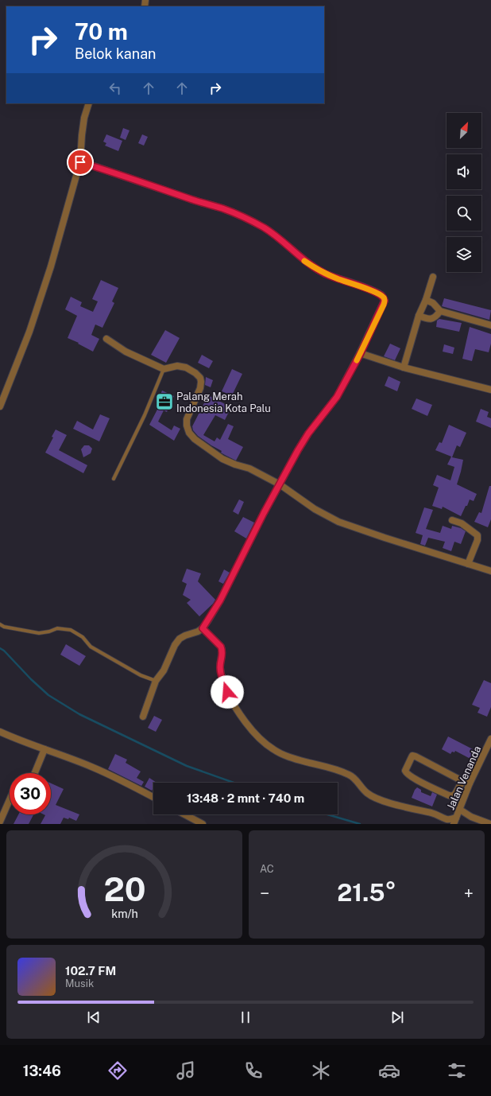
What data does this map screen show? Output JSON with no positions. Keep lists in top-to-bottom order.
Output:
{
  "streets": {
    "street": ["Jalan Venanda"]
  },
  "places": {
    "office": ["Palang Merah Indonesia Kota Palu"]
  },
  "north": "top right",
  "page": {
    "turn": ["70 m", "Belok kanan"],
    "limit": "30",
    "trip": "13:48 · 2 mnt · 740 m",
    "tile": "AC",
    "heat": ["−", "21.5°", "+"],
    "song": ["102.7 FM", "Musik"],
    "tabs": "13:46",
    "gauge": ["20", "km/h"]
  }
}
